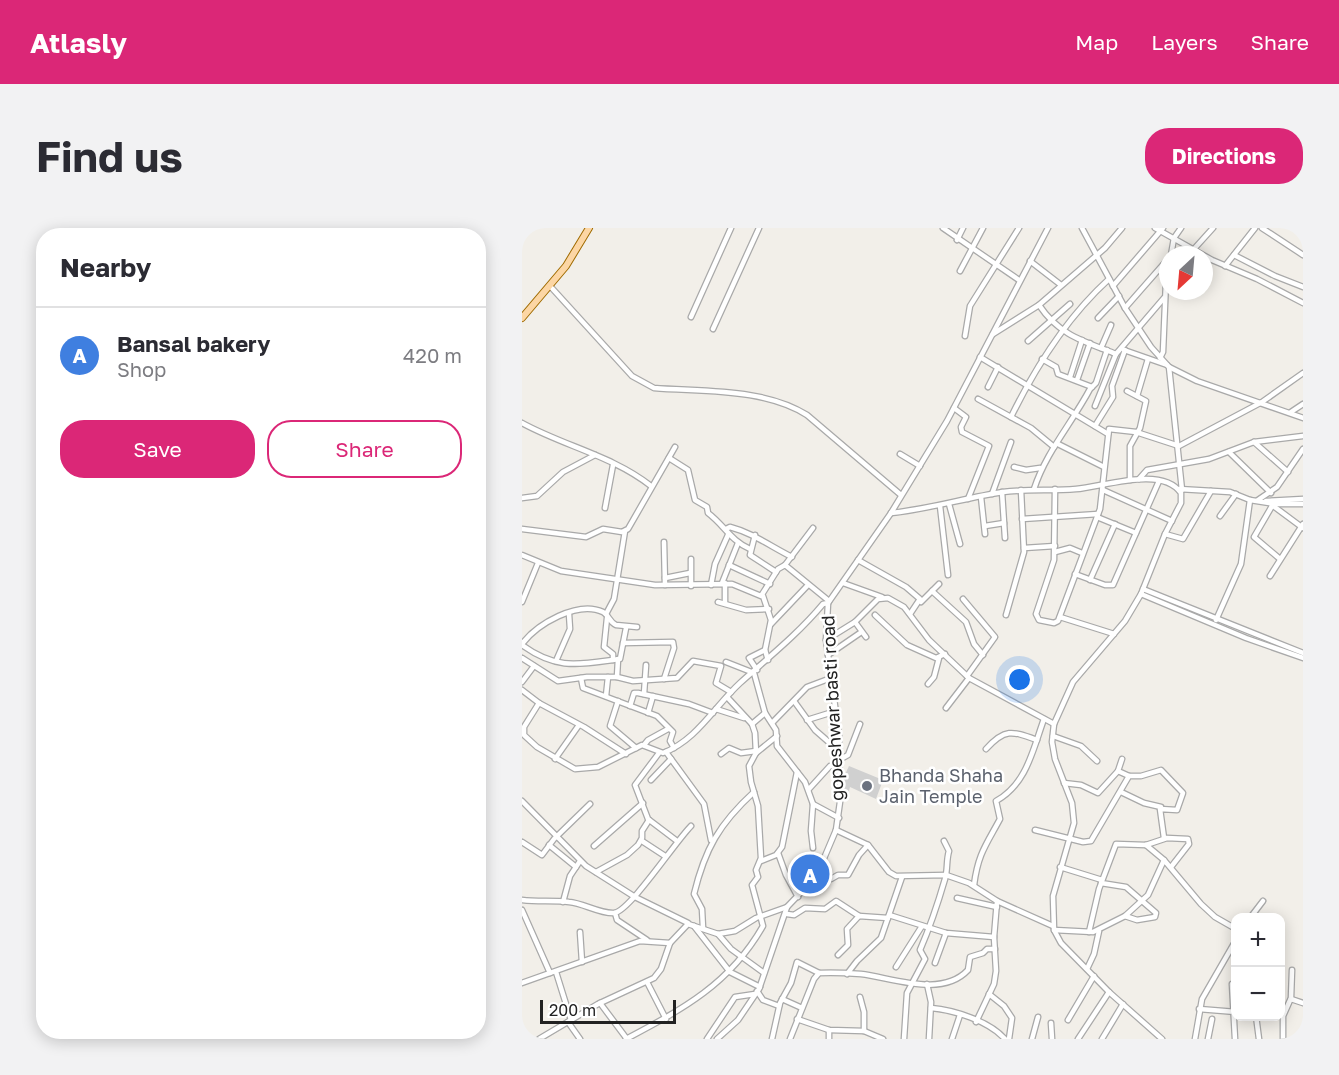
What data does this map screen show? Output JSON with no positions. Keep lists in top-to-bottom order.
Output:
{
  "streets": {
    "street": ["gopeshwar basti road"]
  },
  "places": ["Bhanda Shaha Jain Temple"],
  "scale_bar": "200 m",
  "north": "bottom left",
  "page": {
    "header": "Atlasly",
    "nav": ["Map", "Layers", "Share"],
    "buttons": [
      "Directions",
      ["Save", "Share"]
    ],
    "title": "Find us",
    "heading": "Nearby",
    "list": [
      {
        "mark": "A",
        "name": "Bansal bakery",
        "note": "Shop",
        "value": "420 m"
      }
    ],
    "pins": "A",
    "map_buttons": ["+", "−"],
    "scale": "200 m"
  }
}
